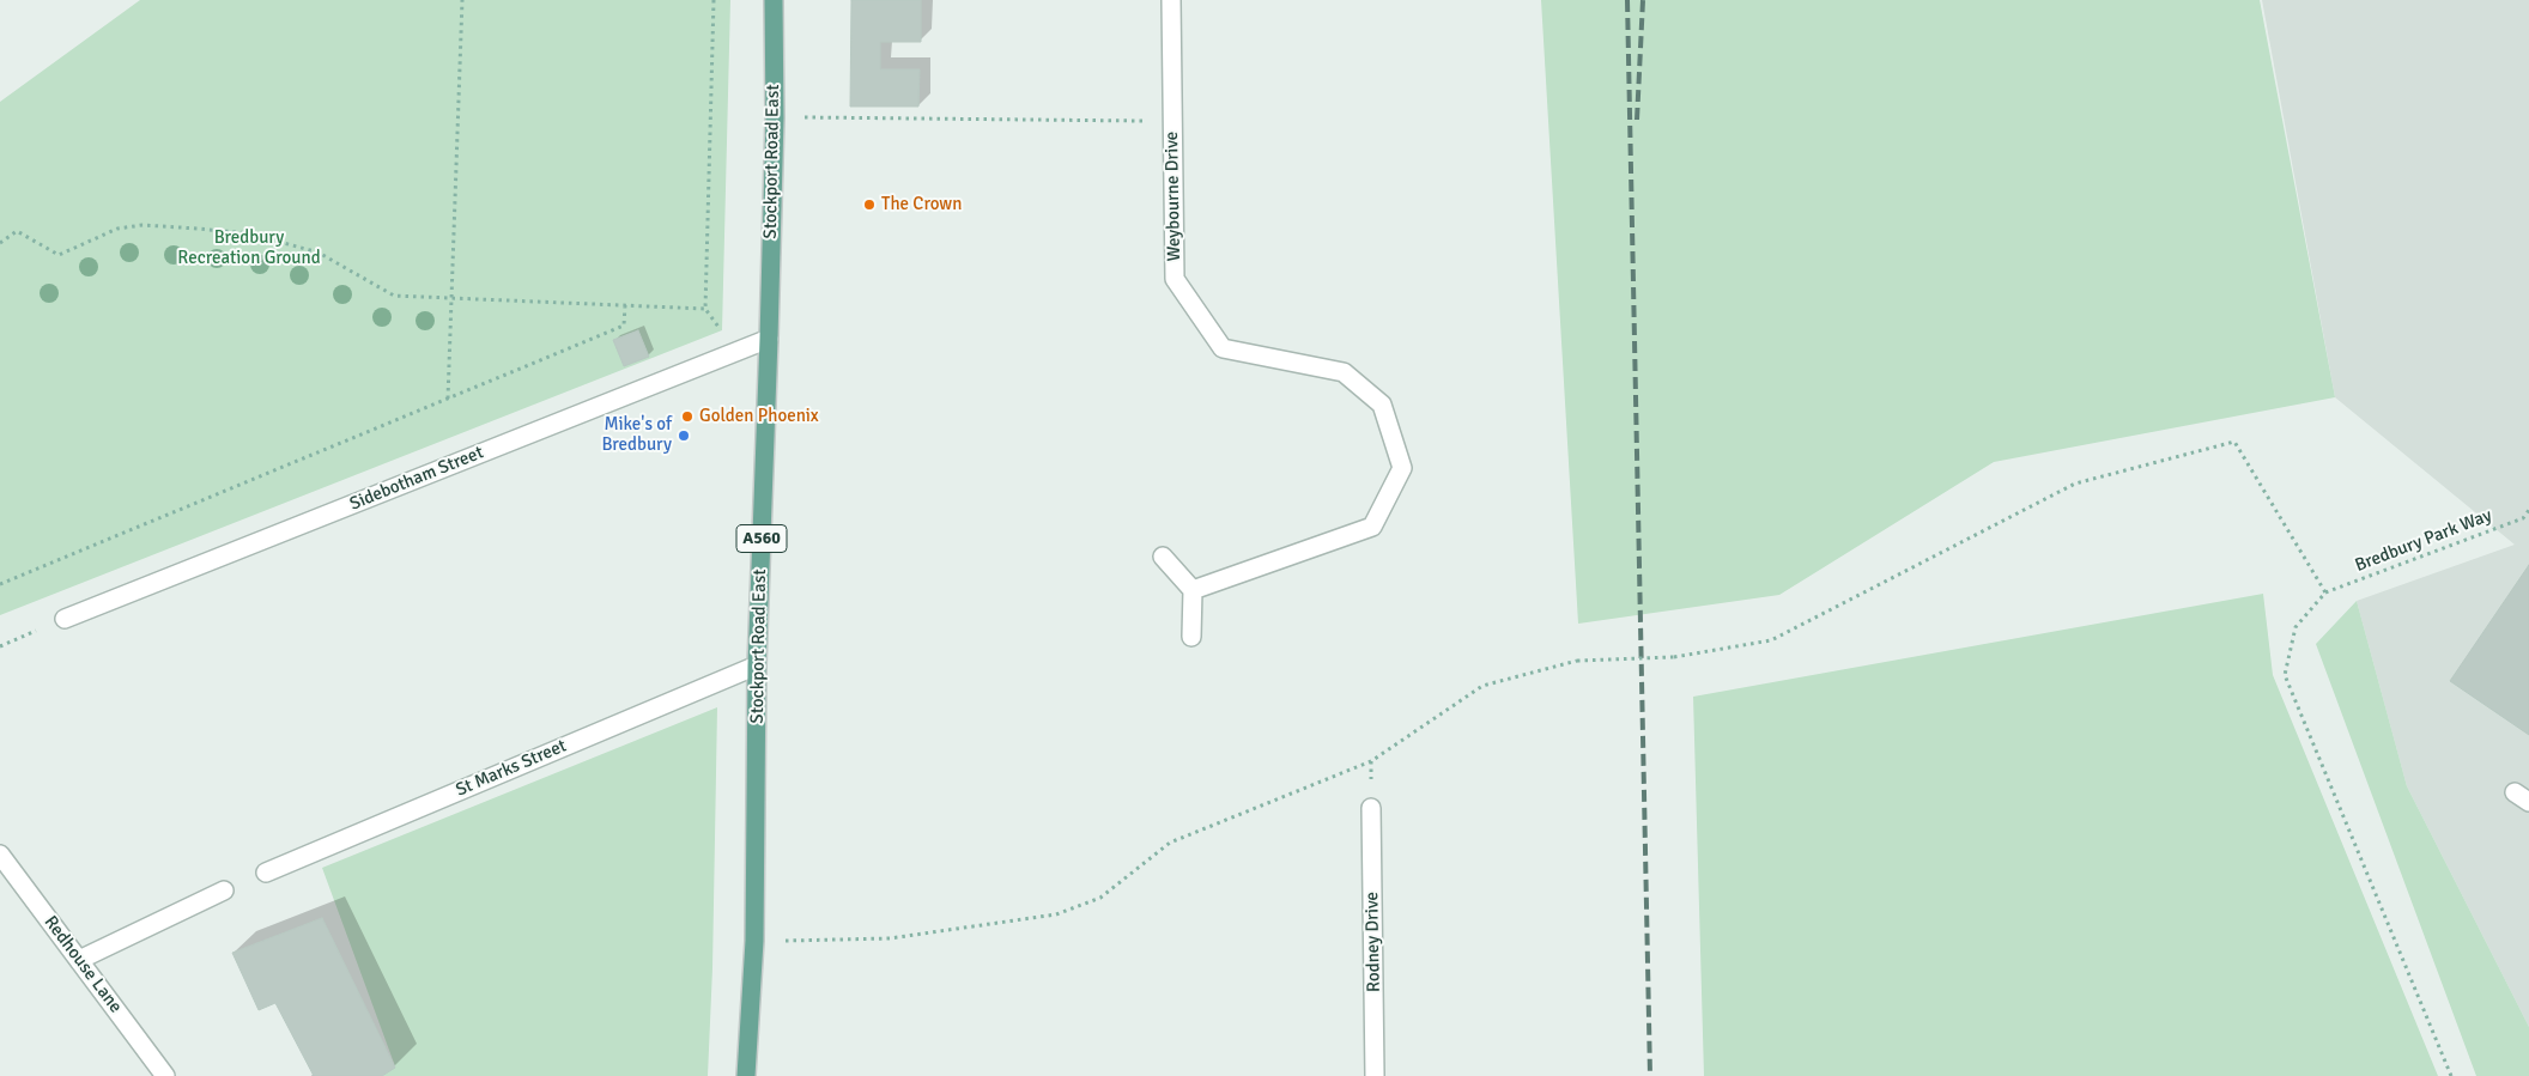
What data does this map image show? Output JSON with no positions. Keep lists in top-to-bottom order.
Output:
{
  "streets": {
    "main road": ["Stockport Road East", "A560"],
    "street": [
      "Weybourne Drive",
      "Sidebotham Street",
      "St Marks Street",
      "Rodney Drive",
      "Redhouse Lane"
    ],
    "path": ["Bredbury Park Way"]
  },
  "crossings": [
    ["Stockport Road East", "Sidebotham Street"],
    ["Stockport Road East", "St Marks Street"]
  ],
  "parks": ["Bredbury Recreation Ground"],
  "places": ["The Crown", "Golden Phoenix", "Mike's of Bredbury"]
}
